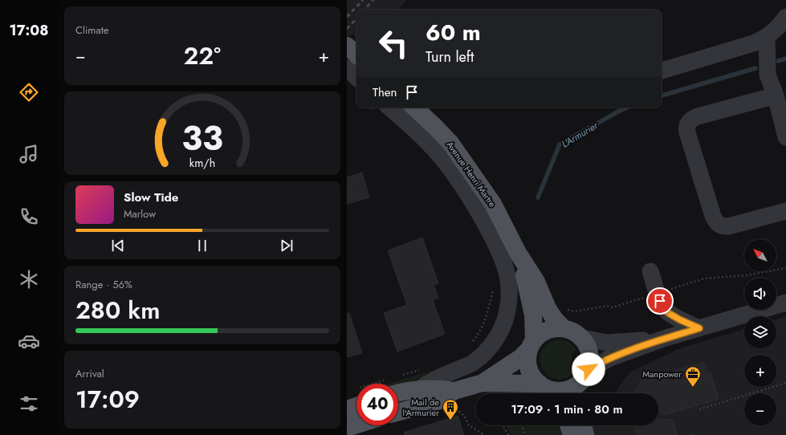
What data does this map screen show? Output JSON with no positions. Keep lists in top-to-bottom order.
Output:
{
  "streets": {
    "main road": ["Avenue Henri Martre"]
  },
  "water": ["L'Armurier"],
  "places": {
    "office": ["Manpower"],
    "building": ["Mail de l'Armurier"]
  },
  "north": "top left",
  "page": {
    "tabs": "17:08",
    "tile": [
      "Climate",
      ["Range · 56%", "280 km"],
      ["Arrival", "17:09"]
    ],
    "turn": ["60 m", "Turn left"],
    "heat": ["−", "22°", "+"],
    "then": "Then",
    "song": ["Slow Tide", "Marlow"],
    "map_buttons": ["+", "−"],
    "limit": "40",
    "trip": "17:09 · 1 min · 80 m",
    "gauge": ["33", "km/h"]
  }
}
